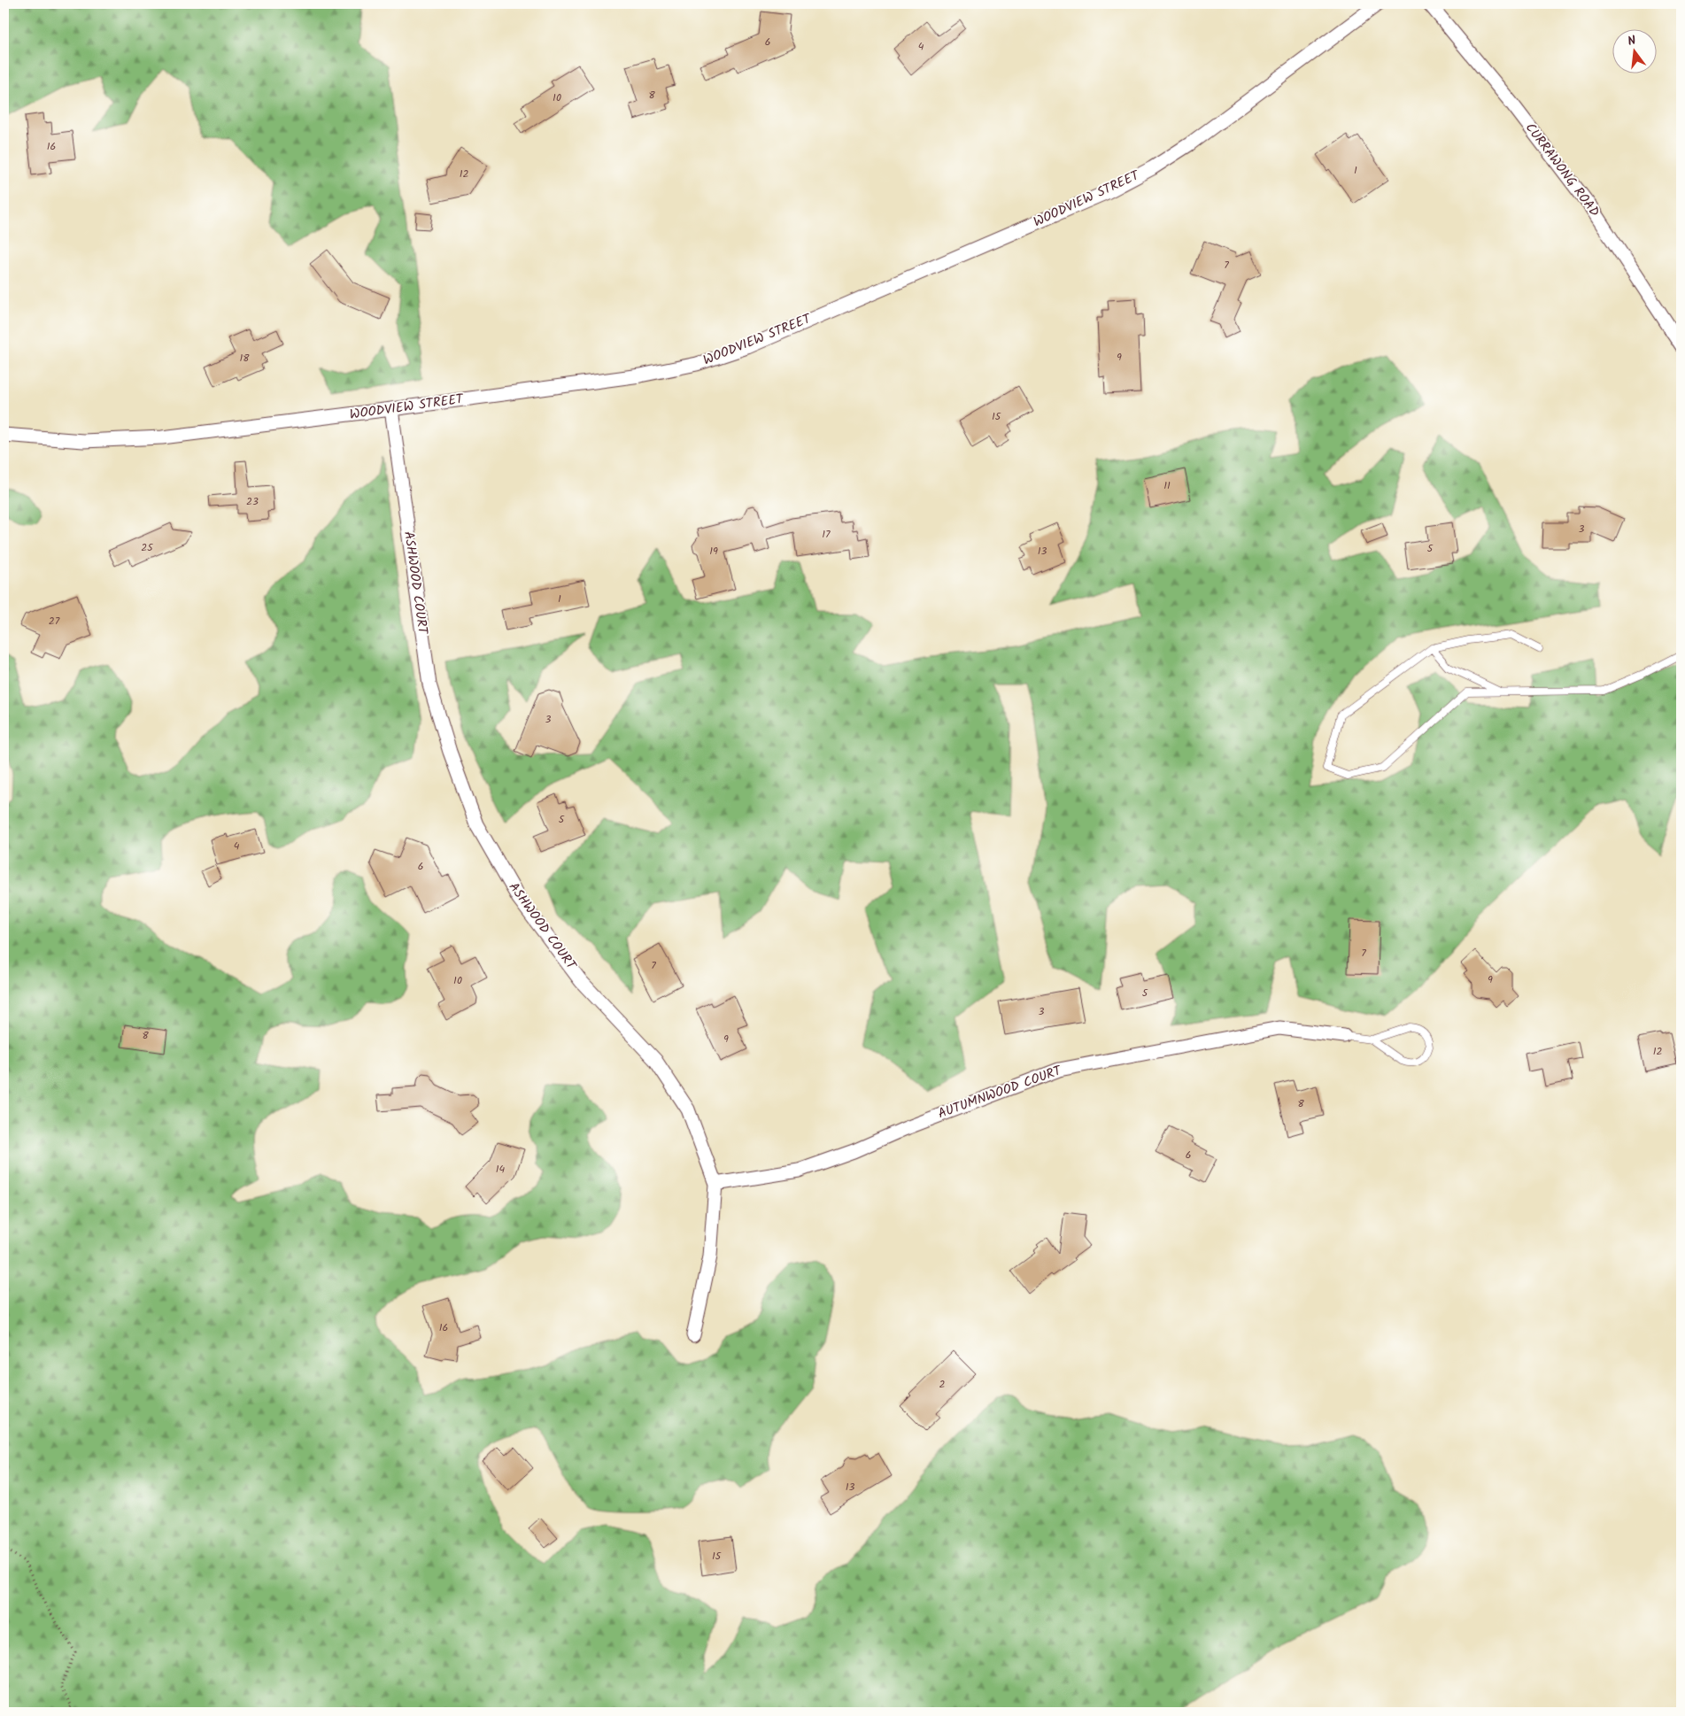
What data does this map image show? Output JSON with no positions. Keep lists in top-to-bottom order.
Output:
{
  "streets": {
    "street": [
      "CURRAWONG ROAD",
      "WOODVIEW STREET",
      "ASHWOOD COURT",
      "AUTUMNWOOD COURT"
    ]
  },
  "crossings": [
    ["WOODVIEW STREET", "ASHWOOD COURT"],
    ["ASHWOOD COURT", "AUTUMNWOOD COURT"]
  ],
  "house_numbers": [
    "6",
    "4",
    "8",
    "10",
    "16",
    "1",
    "12",
    "7",
    "9",
    "18",
    "15",
    "11",
    "23",
    "3",
    "17",
    "25",
    "5",
    "19",
    "13",
    "1",
    "27",
    "3",
    "5",
    "4",
    "6",
    "7",
    "7",
    "9",
    "10",
    "5",
    "3",
    "8",
    "9",
    "12",
    "8",
    "6",
    "14",
    "16",
    "2",
    "13",
    "15"
  ],
  "north": "top"
}
